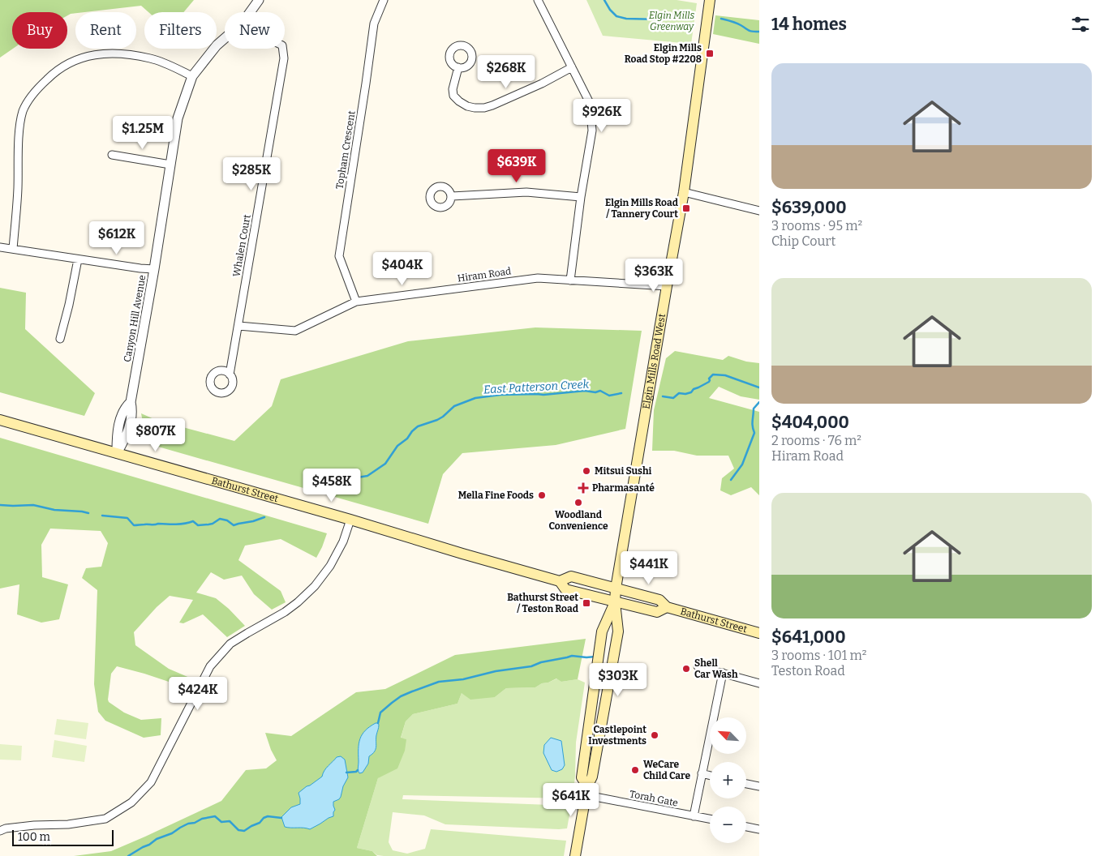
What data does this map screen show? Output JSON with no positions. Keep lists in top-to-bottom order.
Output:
{
  "streets": {
    "main road": ["Elgin Mills Road West", "Bathurst Street"],
    "street": [
      "Topham Crescent",
      "Whalen Court",
      "Hiram Road",
      "Canyon Hill Avenue",
      "Torah Gate"
    ]
  },
  "crossings": [
    ["Topham Crescent", "Hiram Road"],
    ["Whalen Court", "Hiram Road"],
    ["Hiram Road", "Elgin Mills Road West"],
    ["Canyon Hill Avenue", "Bathurst Street"],
    ["Elgin Mills Road West", "Bathurst Street"]
  ],
  "water": ["East Patterson Creek"],
  "parks": ["Elgin Mills Greenway"],
  "places": {
    "transit": ["Elgin Mills Road Stop #2208", "Elgin Mills Road / Tannery Court", "Bathurst Street / Teston Road"],
    "other": [
      "Mitsui Sushi",
      "Mella Fine Foods",
      "Woodland Convenience",
      "Shell Car Wash",
      "Castlepoint Investments",
      "WeCare Child Care"
    ],
    "health": ["Pharmasanté"]
  },
  "scale_bar": "100 m",
  "north": "top left",
  "page": {
    "heading": "14 homes",
    "chip": [
      "Buy",
      "Rent",
      "Filters",
      "New"
    ],
    "list": [
      {
        "name": "$639,000",
        "note": "3 rooms · 95 m² · Chip Court"
      },
      {
        "name": "$404,000",
        "note": "2 rooms · 76 m² · Hiram Road"
      },
      {
        "name": "$641,000",
        "note": "3 rooms · 101 m² · Teston Road"
      }
    ],
    "price": [
      "$268K",
      "$926K",
      "$1.25M",
      "$639K",
      "$285K",
      "$612K",
      "$404K",
      "$363K",
      "$807K",
      "$458K",
      "$441K",
      "$303K",
      "$424K",
      "$641K"
    ],
    "map_buttons": ["+", "−"],
    "scale": "100 m"
  }
}
